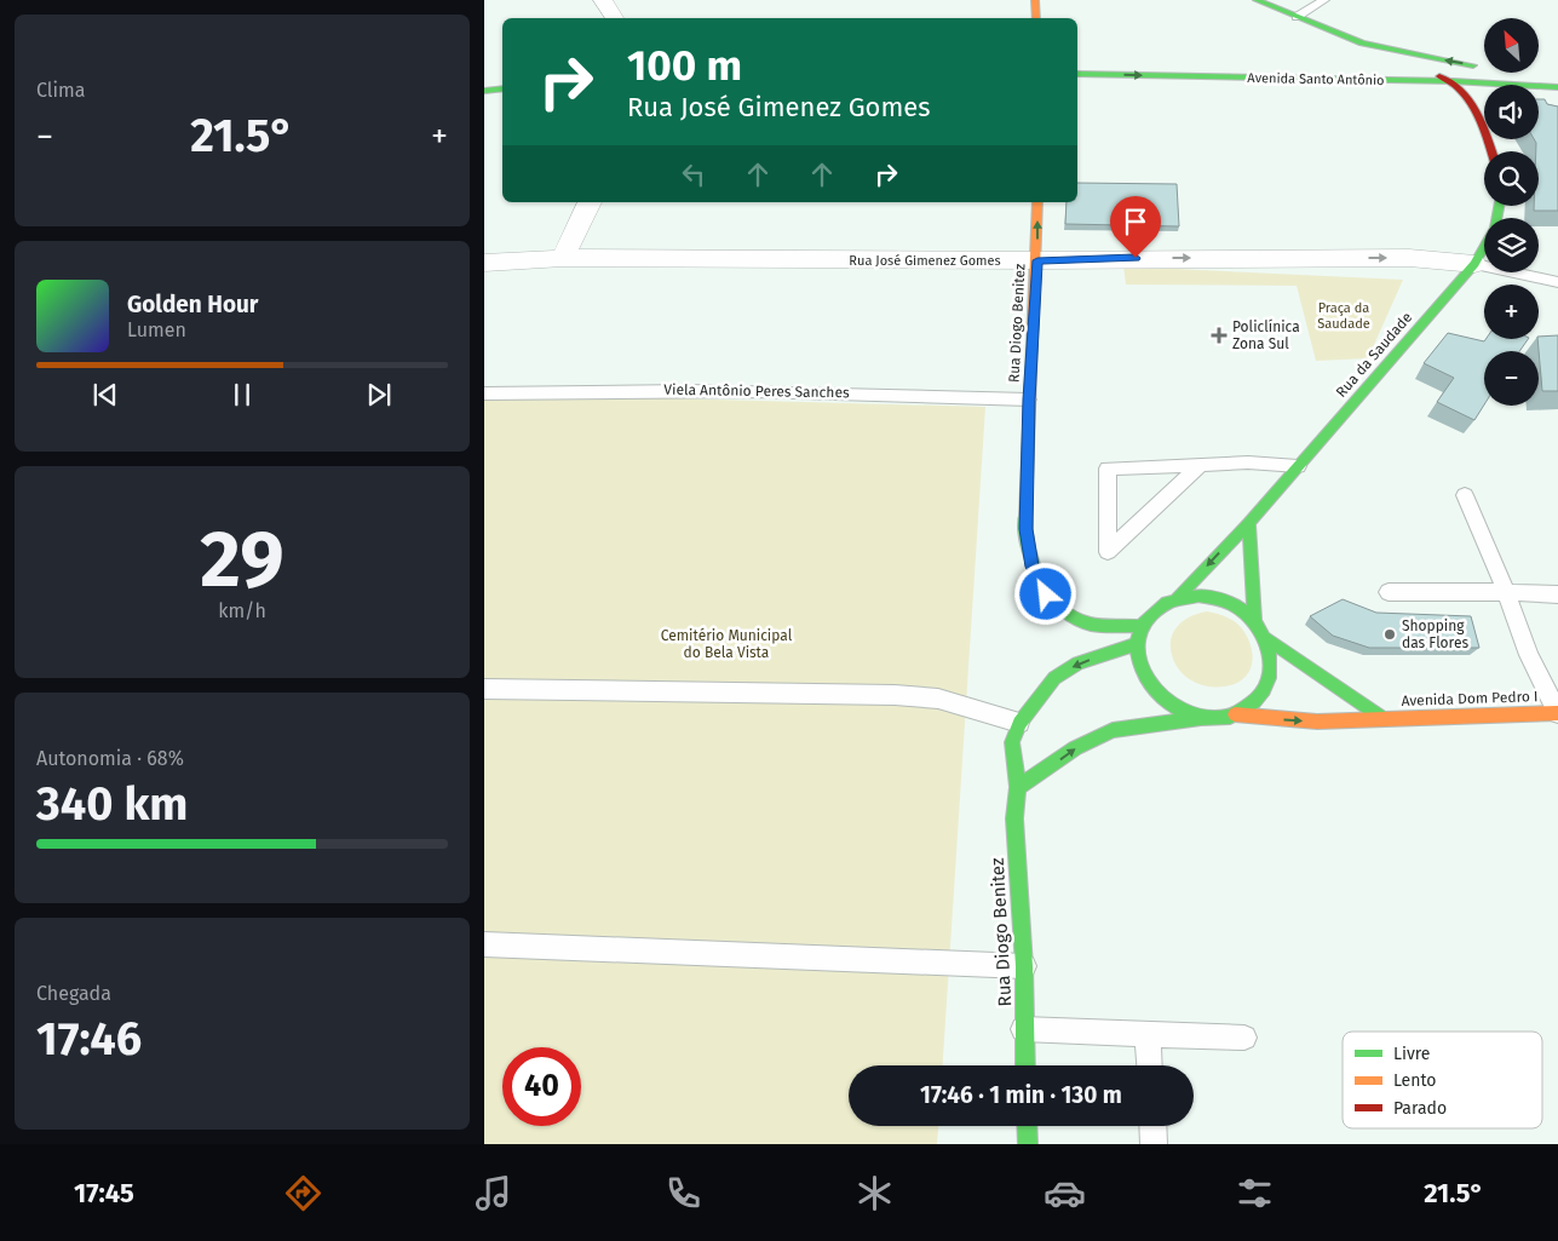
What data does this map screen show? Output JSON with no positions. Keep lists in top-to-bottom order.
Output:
{
  "streets": {
    "street": [
      "Avenida Santo Antônio",
      "Rua José Gimenez Gomes",
      "Rua Diogo Benitez",
      "Rua da Saudade",
      "Avenida Dom Pedro I"
    ],
    "lane": ["Viela Antônio Peres Sanches"]
  },
  "crossings": [
    ["Rua José Gimenez Gomes", "Rua Diogo Benitez"],
    ["Rua José Gimenez Gomes", "Rua da Saudade"],
    ["Rua Diogo Benitez", "Rua da Saudade"],
    ["Rua Diogo Benitez", "Viela Antônio Peres Sanches"],
    ["Rua Diogo Benitez", "Avenida Dom Pedro I"],
    ["Rua da Saudade", "Avenida Dom Pedro I"]
  ],
  "parks": ["Praça da Saudade", "Cemitério Municipal do Bela Vista"],
  "places": {
    "health": ["Policlínica Zona Sul"],
    "other": ["Shopping das Flores"]
  },
  "legend": ["Livre", "Lento", "Parado"],
  "north": "top left",
  "page": {
    "tile": [
      "Clima",
      ["29", "km/h"],
      ["Autonomia · 68%", "340 km"],
      ["Chegada", "17:46"]
    ],
    "map_buttons": ["+", "−"],
    "turn": ["100 m", "Rua José Gimenez Gomes"],
    "heat": ["−", "21.5°", "+"],
    "song": ["Golden Hour", "Lumen"],
    "limit": "40",
    "trip": "17:46 · 1 min · 130 m",
    "tabs": ["17:45", "21.5°"]
  }
}
